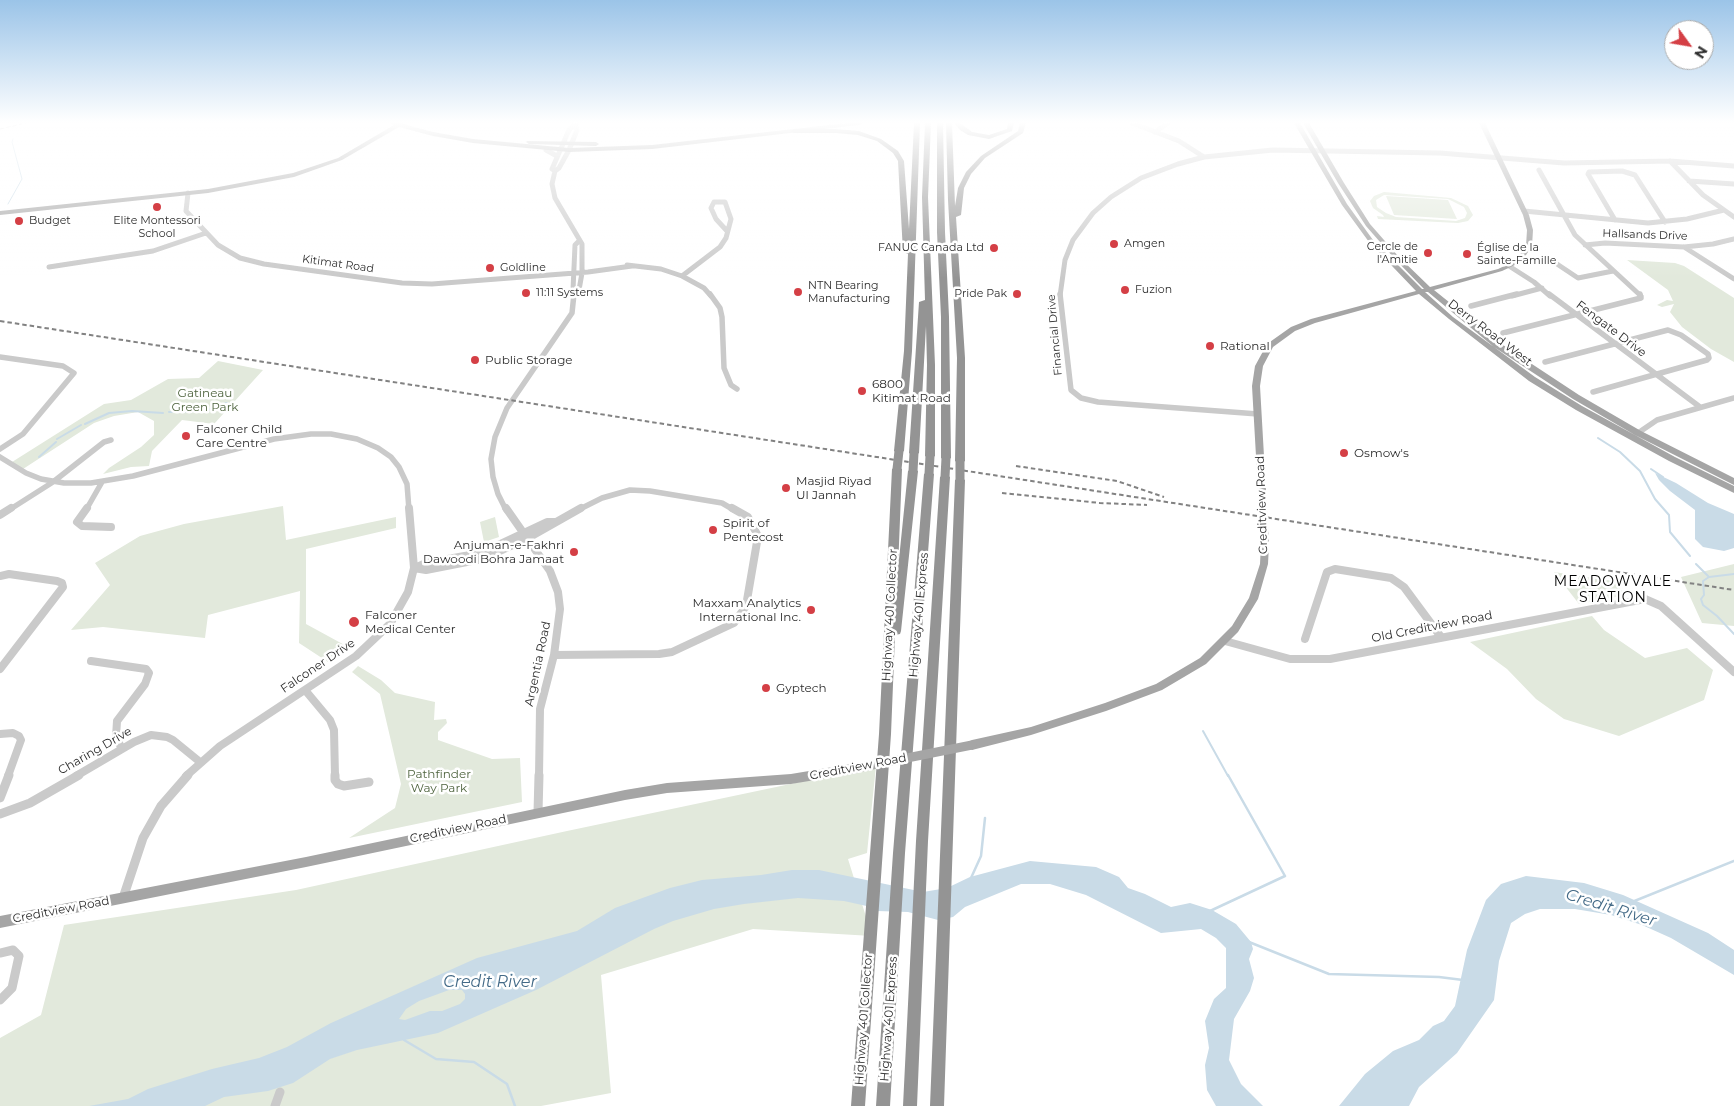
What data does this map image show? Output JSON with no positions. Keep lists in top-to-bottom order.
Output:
{
  "streets": {
    "highway": ["Highway 401 Collector", "Highway 401 Express"],
    "main road": ["Derry Road West", "Creditview Road"],
    "street": [
      "Hallsands Drive",
      "Kitimat Road",
      "Fengate Drive",
      "Financial Drive",
      "Old Creditview Road",
      "Argentia Road",
      "Falconer Drive",
      "Charing Drive"
    ]
  },
  "crossings": [
    ["Kitimat Road", "Argentia Road"],
    ["Derry Road West", "Creditview Road"],
    ["Financial Drive", "Creditview Road"],
    ["Creditview Road", "Old Creditview Road"],
    ["Creditview Road", "Argentia Road"],
    ["Creditview Road", "Falconer Drive"],
    ["Falconer Drive", "Charing Drive"]
  ],
  "districts": ["MEADOWVALE STATION"],
  "water": ["Credit River"],
  "parks": ["Gatineau Green Park", "Pathfinder Way Park"],
  "places": [
    "Elite Montessori School",
    "Budget",
    "Amgen",
    "FANUC Canada Ltd",
    "Cercle de l'Amitie",
    "Église de la Sainte-Famille",
    "Goldline",
    "Fuzion",
    "NTN Bearing Manufacturing",
    "11:11 Systems",
    "Pride Pak",
    "Rational",
    "Public Storage",
    "6800 Kitimat Road",
    "Falconer Child Care Centre",
    "Osmow's",
    "Masjid Riyad Ul Jannah",
    "Spirit of Pentecost",
    "Anjuman-e-Fakhri Dawoodi Bohra Jamaat",
    "Maxxam Analytics International Inc.",
    "Falconer Medical Center",
    "Gyptech"
  ],
  "north": "bottom right"
}
